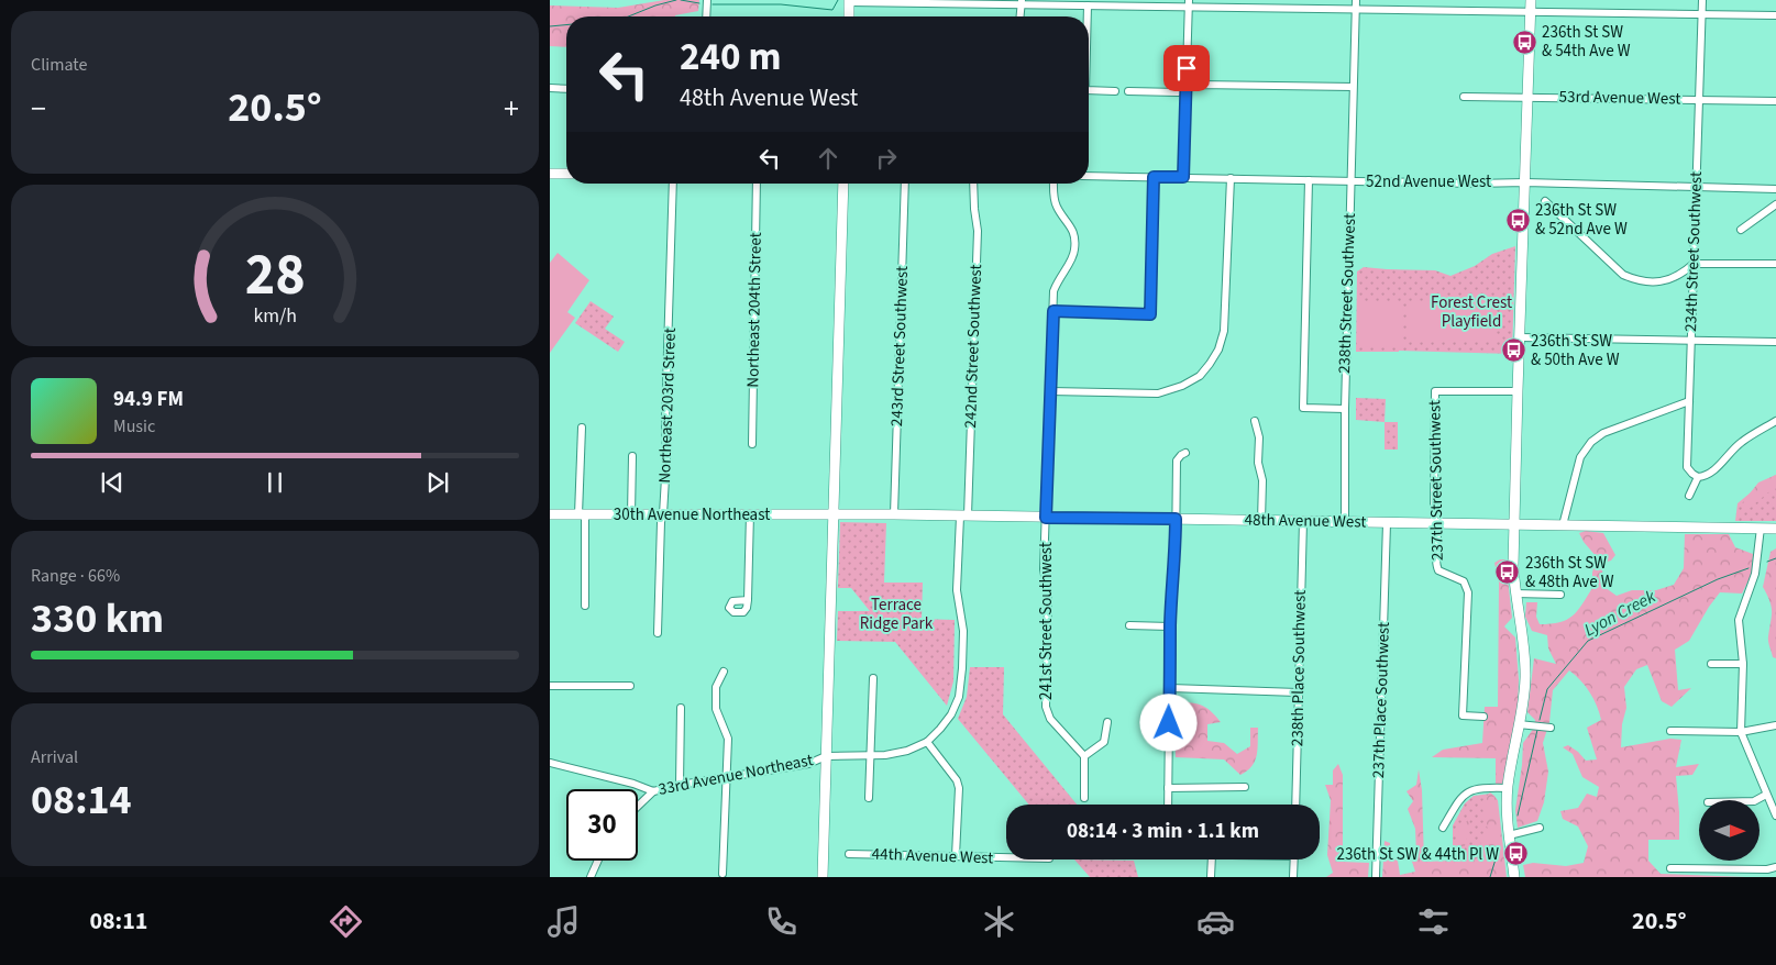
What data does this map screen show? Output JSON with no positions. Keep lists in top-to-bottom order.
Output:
{
  "streets": {
    "main road": ["30th Avenue Northeast", "48th Avenue West"],
    "street": [
      "53rd Avenue West",
      "52nd Avenue West",
      "234th Street Southwest",
      "238th Street Southwest",
      "Northeast 204th Street",
      "243rd Street Southwest",
      "242nd Street Southwest",
      "Northeast 203rd Street",
      "237th Street Southwest",
      "241st Street Southwest",
      "238th Place Southwest",
      "237th Place Southwest",
      "33rd Avenue Northeast",
      "44th Avenue West"
    ]
  },
  "crossings": [
    ["53rd Avenue West", "234th Street Southwest"],
    ["52nd Avenue West", "234th Street Southwest"],
    ["52nd Avenue West", "238th Street Southwest"],
    ["238th Street Southwest", "48th Avenue West"],
    ["243rd Street Southwest", "48th Avenue West"],
    ["242nd Street Southwest", "48th Avenue West"],
    ["242nd Street Southwest", "33rd Avenue Northeast"],
    ["Northeast 203rd Street", "30th Avenue Northeast"],
    ["237th Street Southwest", "48th Avenue West"],
    ["30th Avenue Northeast", "48th Avenue West"],
    ["48th Avenue West", "241st Street Southwest"],
    ["48th Avenue West", "238th Place Southwest"],
    ["48th Avenue West", "237th Place Southwest"]
  ],
  "water": ["Lyon Creek"],
  "parks": ["Forest Crest Playfield", "Terrace Ridge Park"],
  "places": {
    "bus stop": [
      "236th St SW & 54th Ave W",
      "236th St SW & 52nd Ave W",
      "236th St SW & 50th Ave W",
      "236th St SW & 48th Ave W",
      "236th St SW & 44th Pl W"
    ]
  },
  "north": "right",
  "page": {
    "tile": [
      "Climate",
      ["Range · 66%", "330 km"],
      ["Arrival", "08:14"]
    ],
    "turn": ["240 m", "48th Avenue West"],
    "heat": ["−", "20.5°", "+"],
    "song": ["94.9 FM", "Music"],
    "limit": "30",
    "trip": "08:14 · 3 min · 1.1 km",
    "tabs": ["08:11", "20.5°"],
    "gauge": ["28", "km/h"]
  }
}
